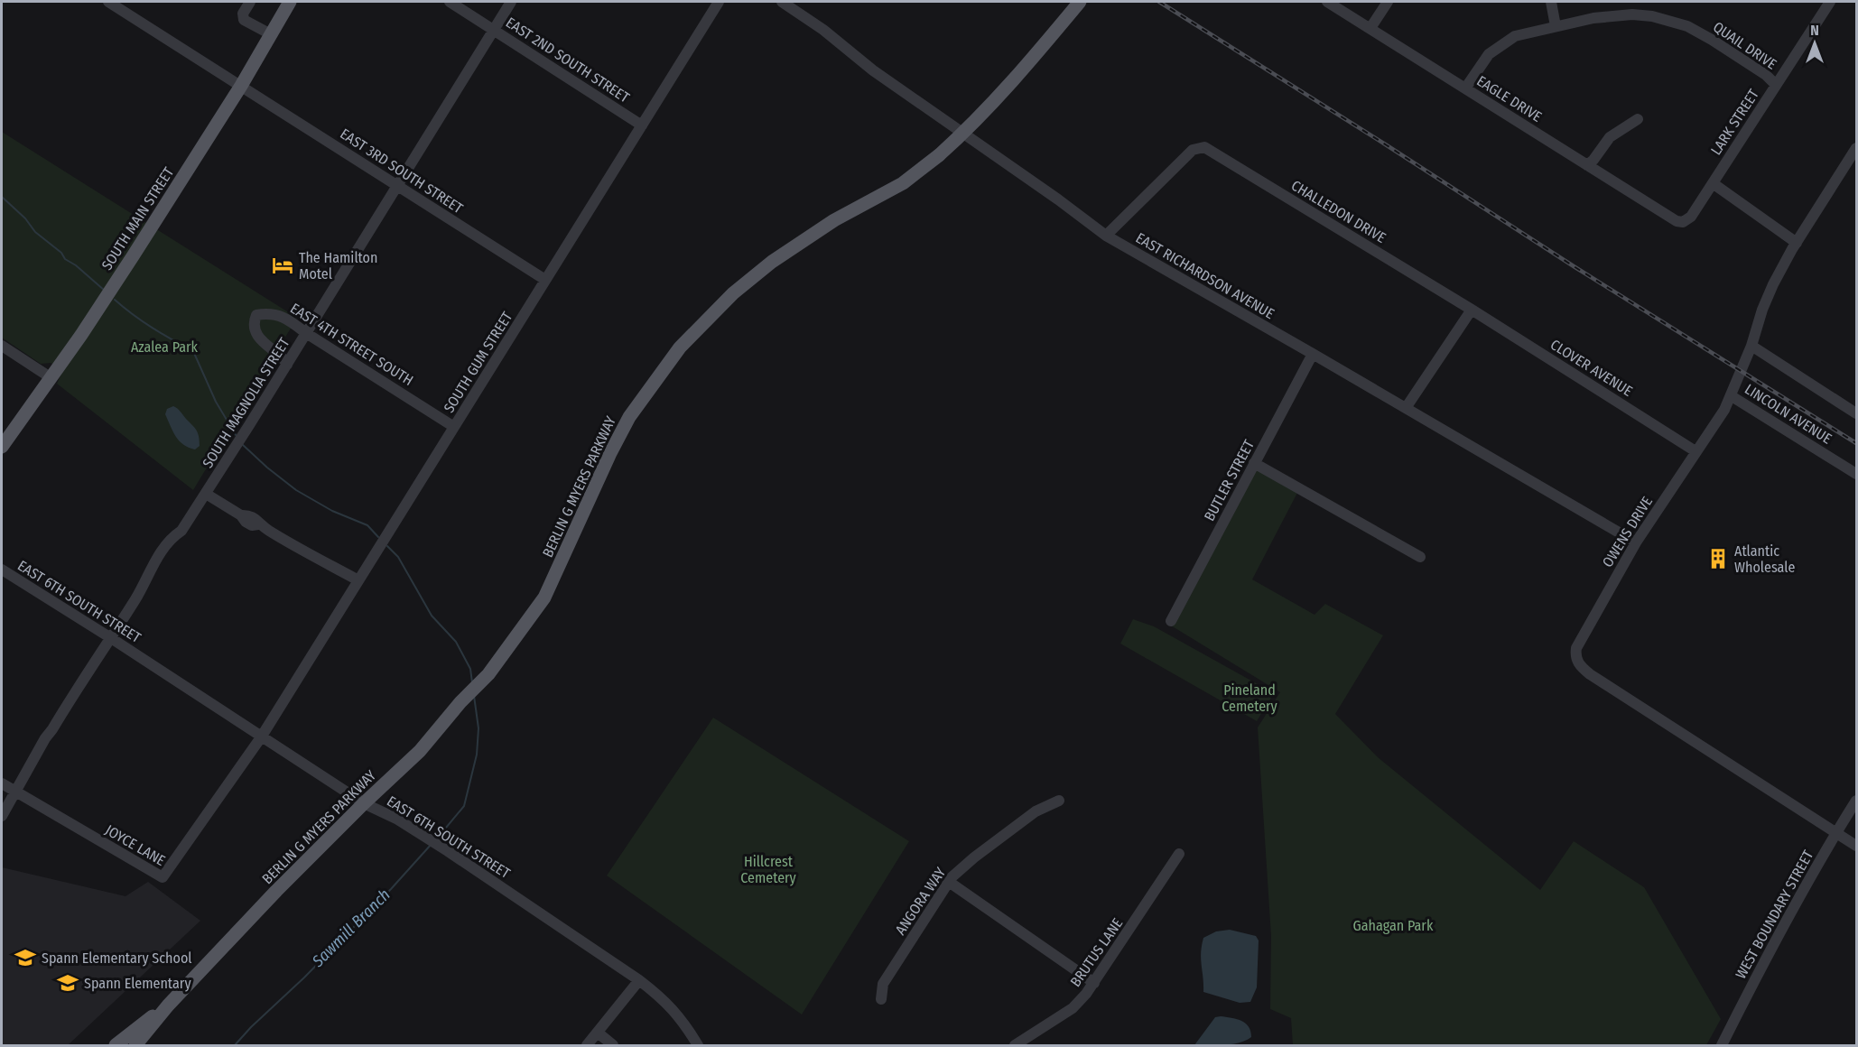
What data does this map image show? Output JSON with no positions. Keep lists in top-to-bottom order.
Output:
{
  "streets": {
    "main road": ["SOUTH MAIN STREET", "BERLIN G MYERS PARKWAY"],
    "street": [
      "QUAIL DRIVE",
      "EAST 2ND SOUTH STREET",
      "EAGLE DRIVE",
      "LARK STREET",
      "EAST 3RD SOUTH STREET",
      "CHALLEDON DRIVE",
      "EAST RICHARDSON AVENUE",
      "EAST 4TH STREET SOUTH",
      "SOUTH GUM STREET",
      "CLOVER AVENUE",
      "SOUTH MAGNOLIA STREET",
      "LINCOLN AVENUE",
      "BUTLER STREET",
      "OWENS DRIVE",
      "EAST 6TH SOUTH STREET",
      "JOYCE LANE",
      "ANGORA WAY",
      "WEST BOUNDARY STREET",
      "BRUTUS LANE"
    ]
  },
  "crossings": [
    ["QUAIL DRIVE", "EAGLE DRIVE"],
    ["QUAIL DRIVE", "LARK STREET"],
    ["EAST 2ND SOUTH STREET", "SOUTH GUM STREET"],
    ["EAST 2ND SOUTH STREET", "SOUTH MAGNOLIA STREET"],
    ["EAGLE DRIVE", "LARK STREET"],
    ["EAST 3RD SOUTH STREET", "SOUTH MAIN STREET"],
    ["EAST 3RD SOUTH STREET", "SOUTH GUM STREET"],
    ["EAST 3RD SOUTH STREET", "SOUTH MAGNOLIA STREET"],
    ["CHALLEDON DRIVE", "EAST RICHARDSON AVENUE"],
    ["CHALLEDON DRIVE", "CLOVER AVENUE"],
    ["EAST RICHARDSON AVENUE", "BUTLER STREET"],
    ["EAST RICHARDSON AVENUE", "OWENS DRIVE"],
    ["EAST 4TH STREET SOUTH", "SOUTH GUM STREET"],
    ["EAST 4TH STREET SOUTH", "SOUTH MAGNOLIA STREET"],
    ["SOUTH GUM STREET", "EAST 6TH SOUTH STREET"],
    ["SOUTH GUM STREET", "JOYCE LANE"],
    ["CLOVER AVENUE", "OWENS DRIVE"],
    ["SOUTH MAGNOLIA STREET", "EAST 6TH SOUTH STREET"],
    ["SOUTH MAGNOLIA STREET", "JOYCE LANE"],
    ["LINCOLN AVENUE", "OWENS DRIVE"],
    ["BERLIN G MYERS PARKWAY", "EAST 6TH SOUTH STREET"],
    ["OWENS DRIVE", "WEST BOUNDARY STREET"],
    ["EAST 6TH SOUTH STREET", "JOYCE LANE"]
  ],
  "water": ["Sawmill Branch"],
  "parks": [
    "Azalea Park",
    "Pineland Cemetery",
    "Hillcrest Cemetery",
    "Gahagan Park"
  ],
  "places": {
    "hotel": ["The Hamilton Motel"],
    "building": ["Atlantic Wholesale"],
    "school or university": ["Spann Elementary School", "Spann Elementary"]
  },
  "north": "top"
}
